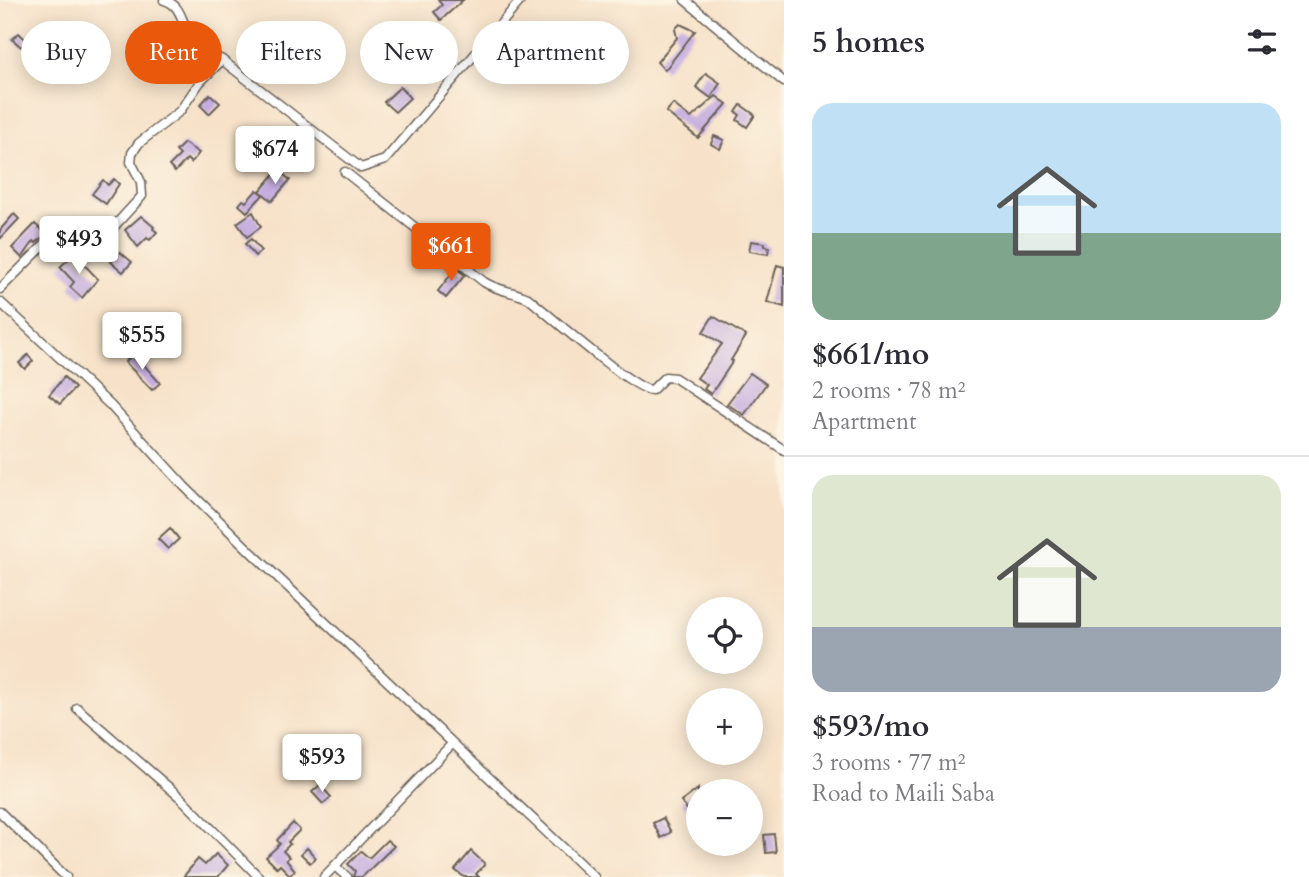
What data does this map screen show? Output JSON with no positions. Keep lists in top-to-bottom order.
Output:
{
  "page": {
    "heading": "5 homes",
    "chip": [
      "Buy",
      "Rent",
      "Filters",
      "New",
      "Apartment"
    ],
    "list": [
      {
        "name": "$661/mo",
        "note": "2 rooms · 78 m² · Apartment"
      },
      {
        "name": "$593/mo",
        "note": "3 rooms · 77 m² · Road to Maili Saba"
      }
    ],
    "price": [
      "$674",
      "$493",
      "$661",
      "$555",
      "$593"
    ],
    "map_buttons": ["+", "−"]
  }
}
